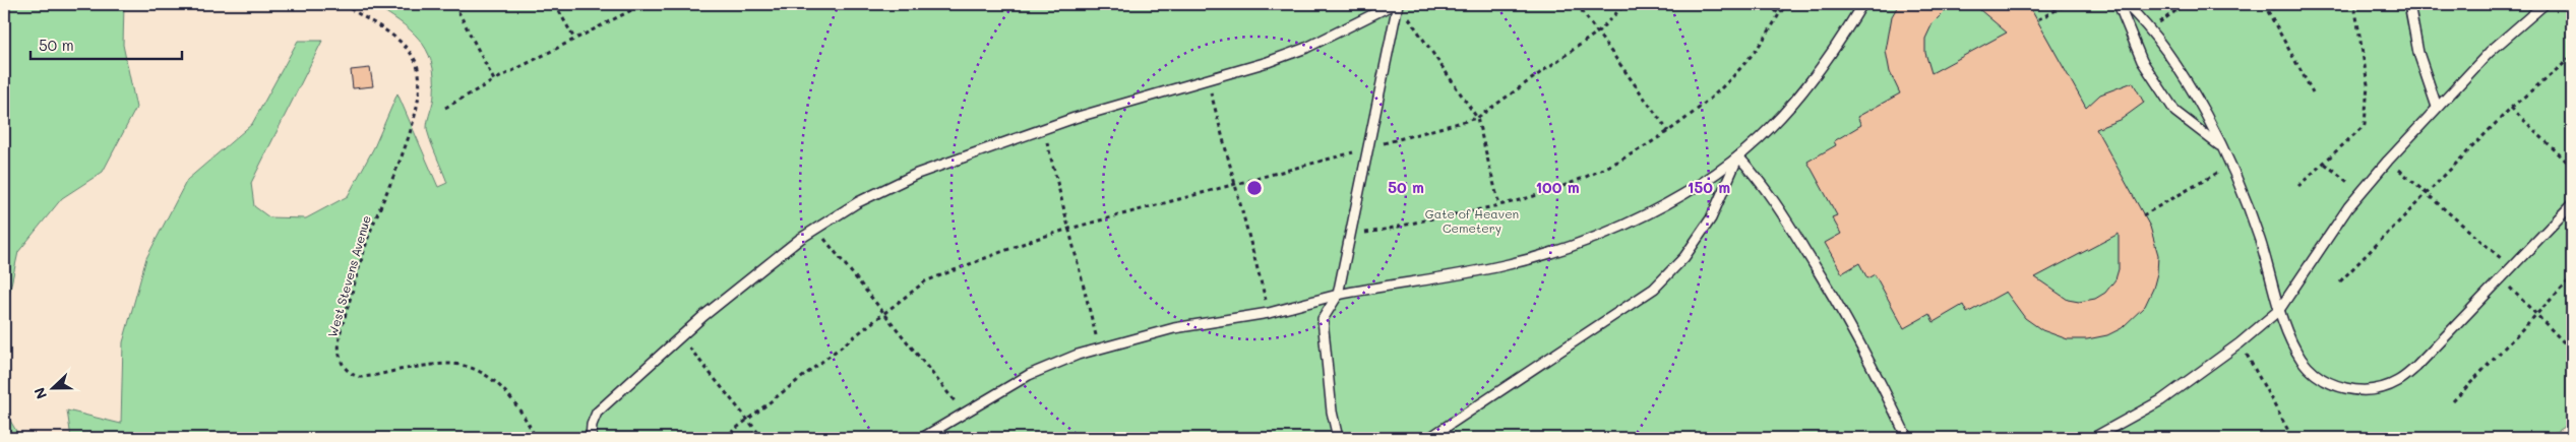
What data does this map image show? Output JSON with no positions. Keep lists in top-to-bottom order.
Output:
{
  "streets": {
    "path": ["West Stevens Avenue"]
  },
  "parks": ["Gate of Heaven Cemetery"],
  "scale_bar": "50 m",
  "north": "left",
  "rings": ["50 m", "100 m", "150 m"]
}
